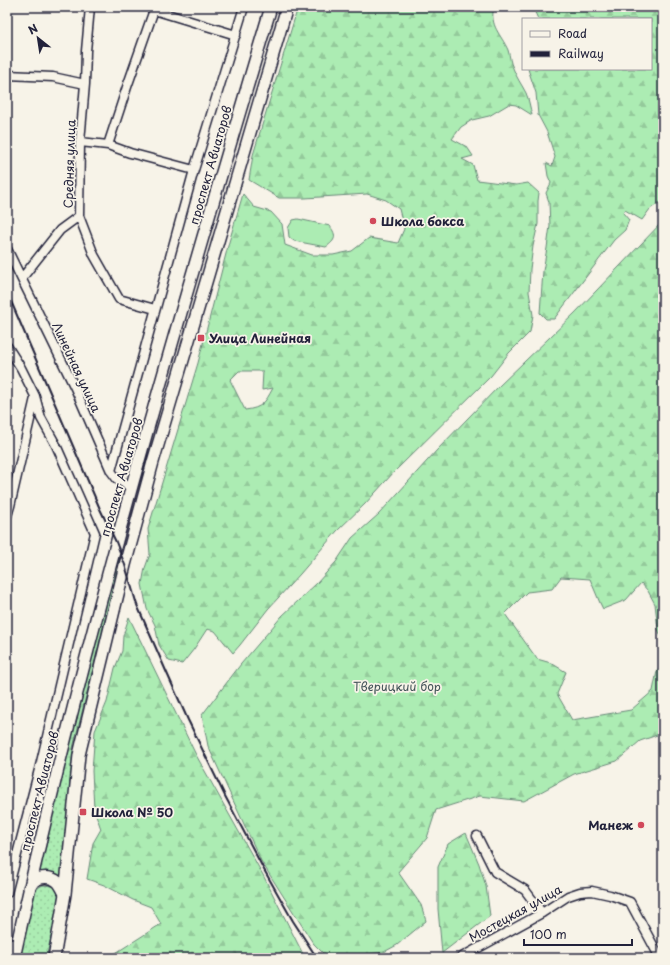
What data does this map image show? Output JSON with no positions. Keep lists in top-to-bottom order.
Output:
{
  "streets": {
    "main road": ["проспект Авиаторов"],
    "street": ["Средняя улица", "Линейная улица", "Мостецкая улица"]
  },
  "crossings": [
    ["Средняя улица", "проспект Авиаторов"],
    ["проспект Авиаторов", "Линейная улица"]
  ],
  "parks": ["Тверицкий бор"],
  "places": {
    "other": ["Школа бокса", "Манеж"],
    "transit": ["Улица Линейная", "Школа № 50"]
  },
  "legend": ["Road", "Railway"],
  "scale_bar": "100 m",
  "north": "top left"
}
